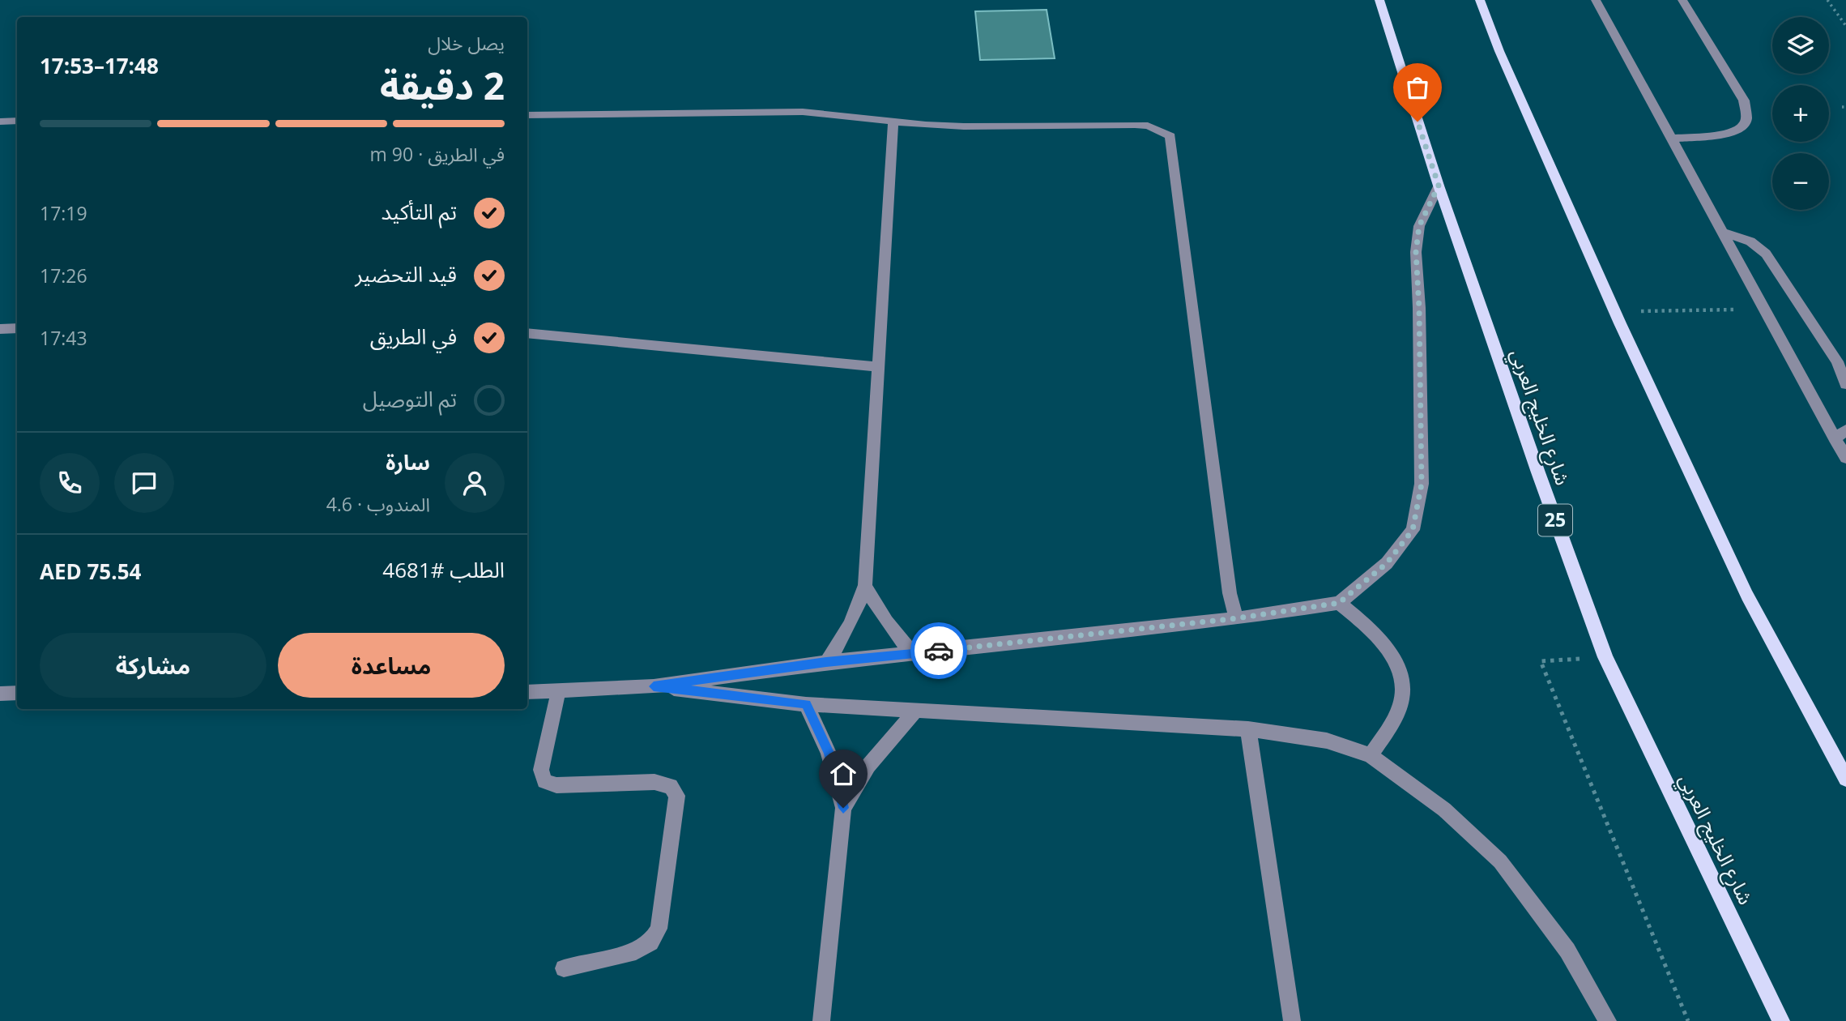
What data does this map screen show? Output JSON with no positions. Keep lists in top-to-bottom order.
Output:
{
  "streets": {
    "main road": ["شارع الخليج العربي", "25"]
  },
  "page": {
    "map_buttons": ["+", "−"],
    "heading": ["2 دقيقة", "يصل خلال", "17:48–17:53"],
    "panel": [
      "سارة",
      "المندوب · 4.6",
      "الطلب #4681",
      "AED 75.54"
    ],
    "bar": "في الطريق · 90 m",
    "list": [
      ["تم التأكيد", "17:19"],
      ["قيد التحضير", "17:26"],
      ["في الطريق", "17:43"],
      "تم التوصيل"
    ],
    "buttons": ["مساعدة", "مشاركة"]
  }
}
